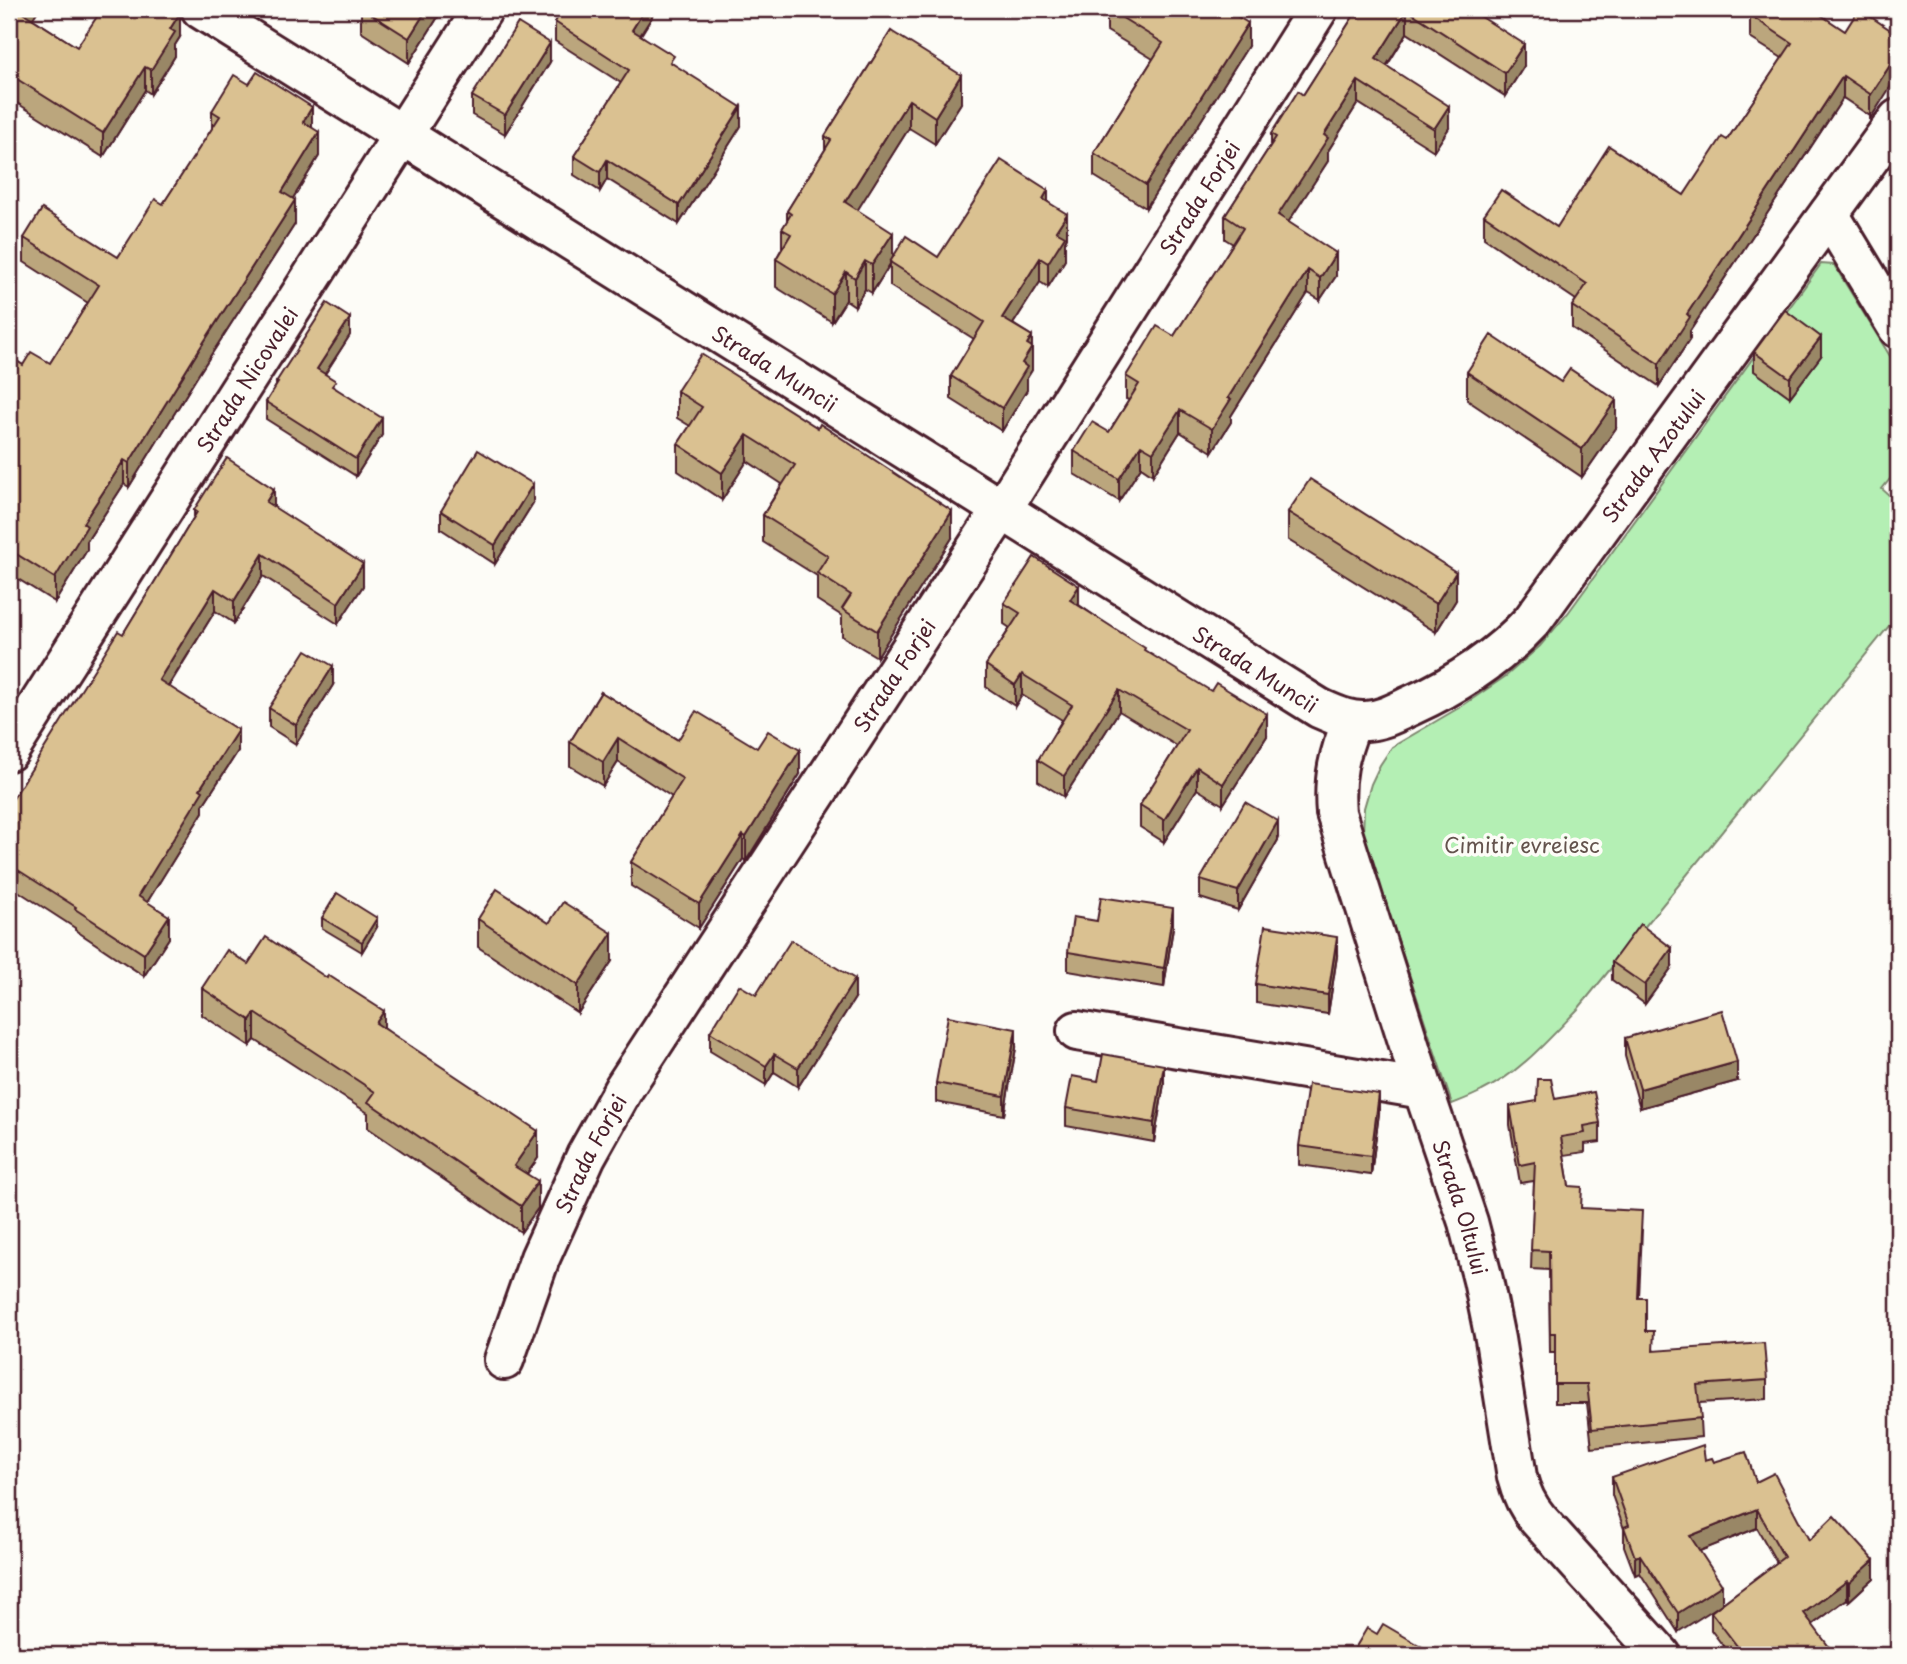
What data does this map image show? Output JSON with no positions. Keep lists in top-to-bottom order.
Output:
{
  "streets": {
    "street": [
      "Strada Forjei",
      "Strada Muncii",
      "Strada Nicovalei",
      "Strada Azotului",
      "Strada Oltului"
    ]
  },
  "crossings": [
    ["Strada Forjei", "Strada Muncii"],
    ["Strada Muncii", "Strada Nicovalei"],
    ["Strada Muncii", "Strada Azotului"],
    ["Strada Muncii", "Strada Oltului"],
    ["Strada Azotului", "Strada Oltului"]
  ],
  "parks": ["Cimitir evreiesc"]
}
